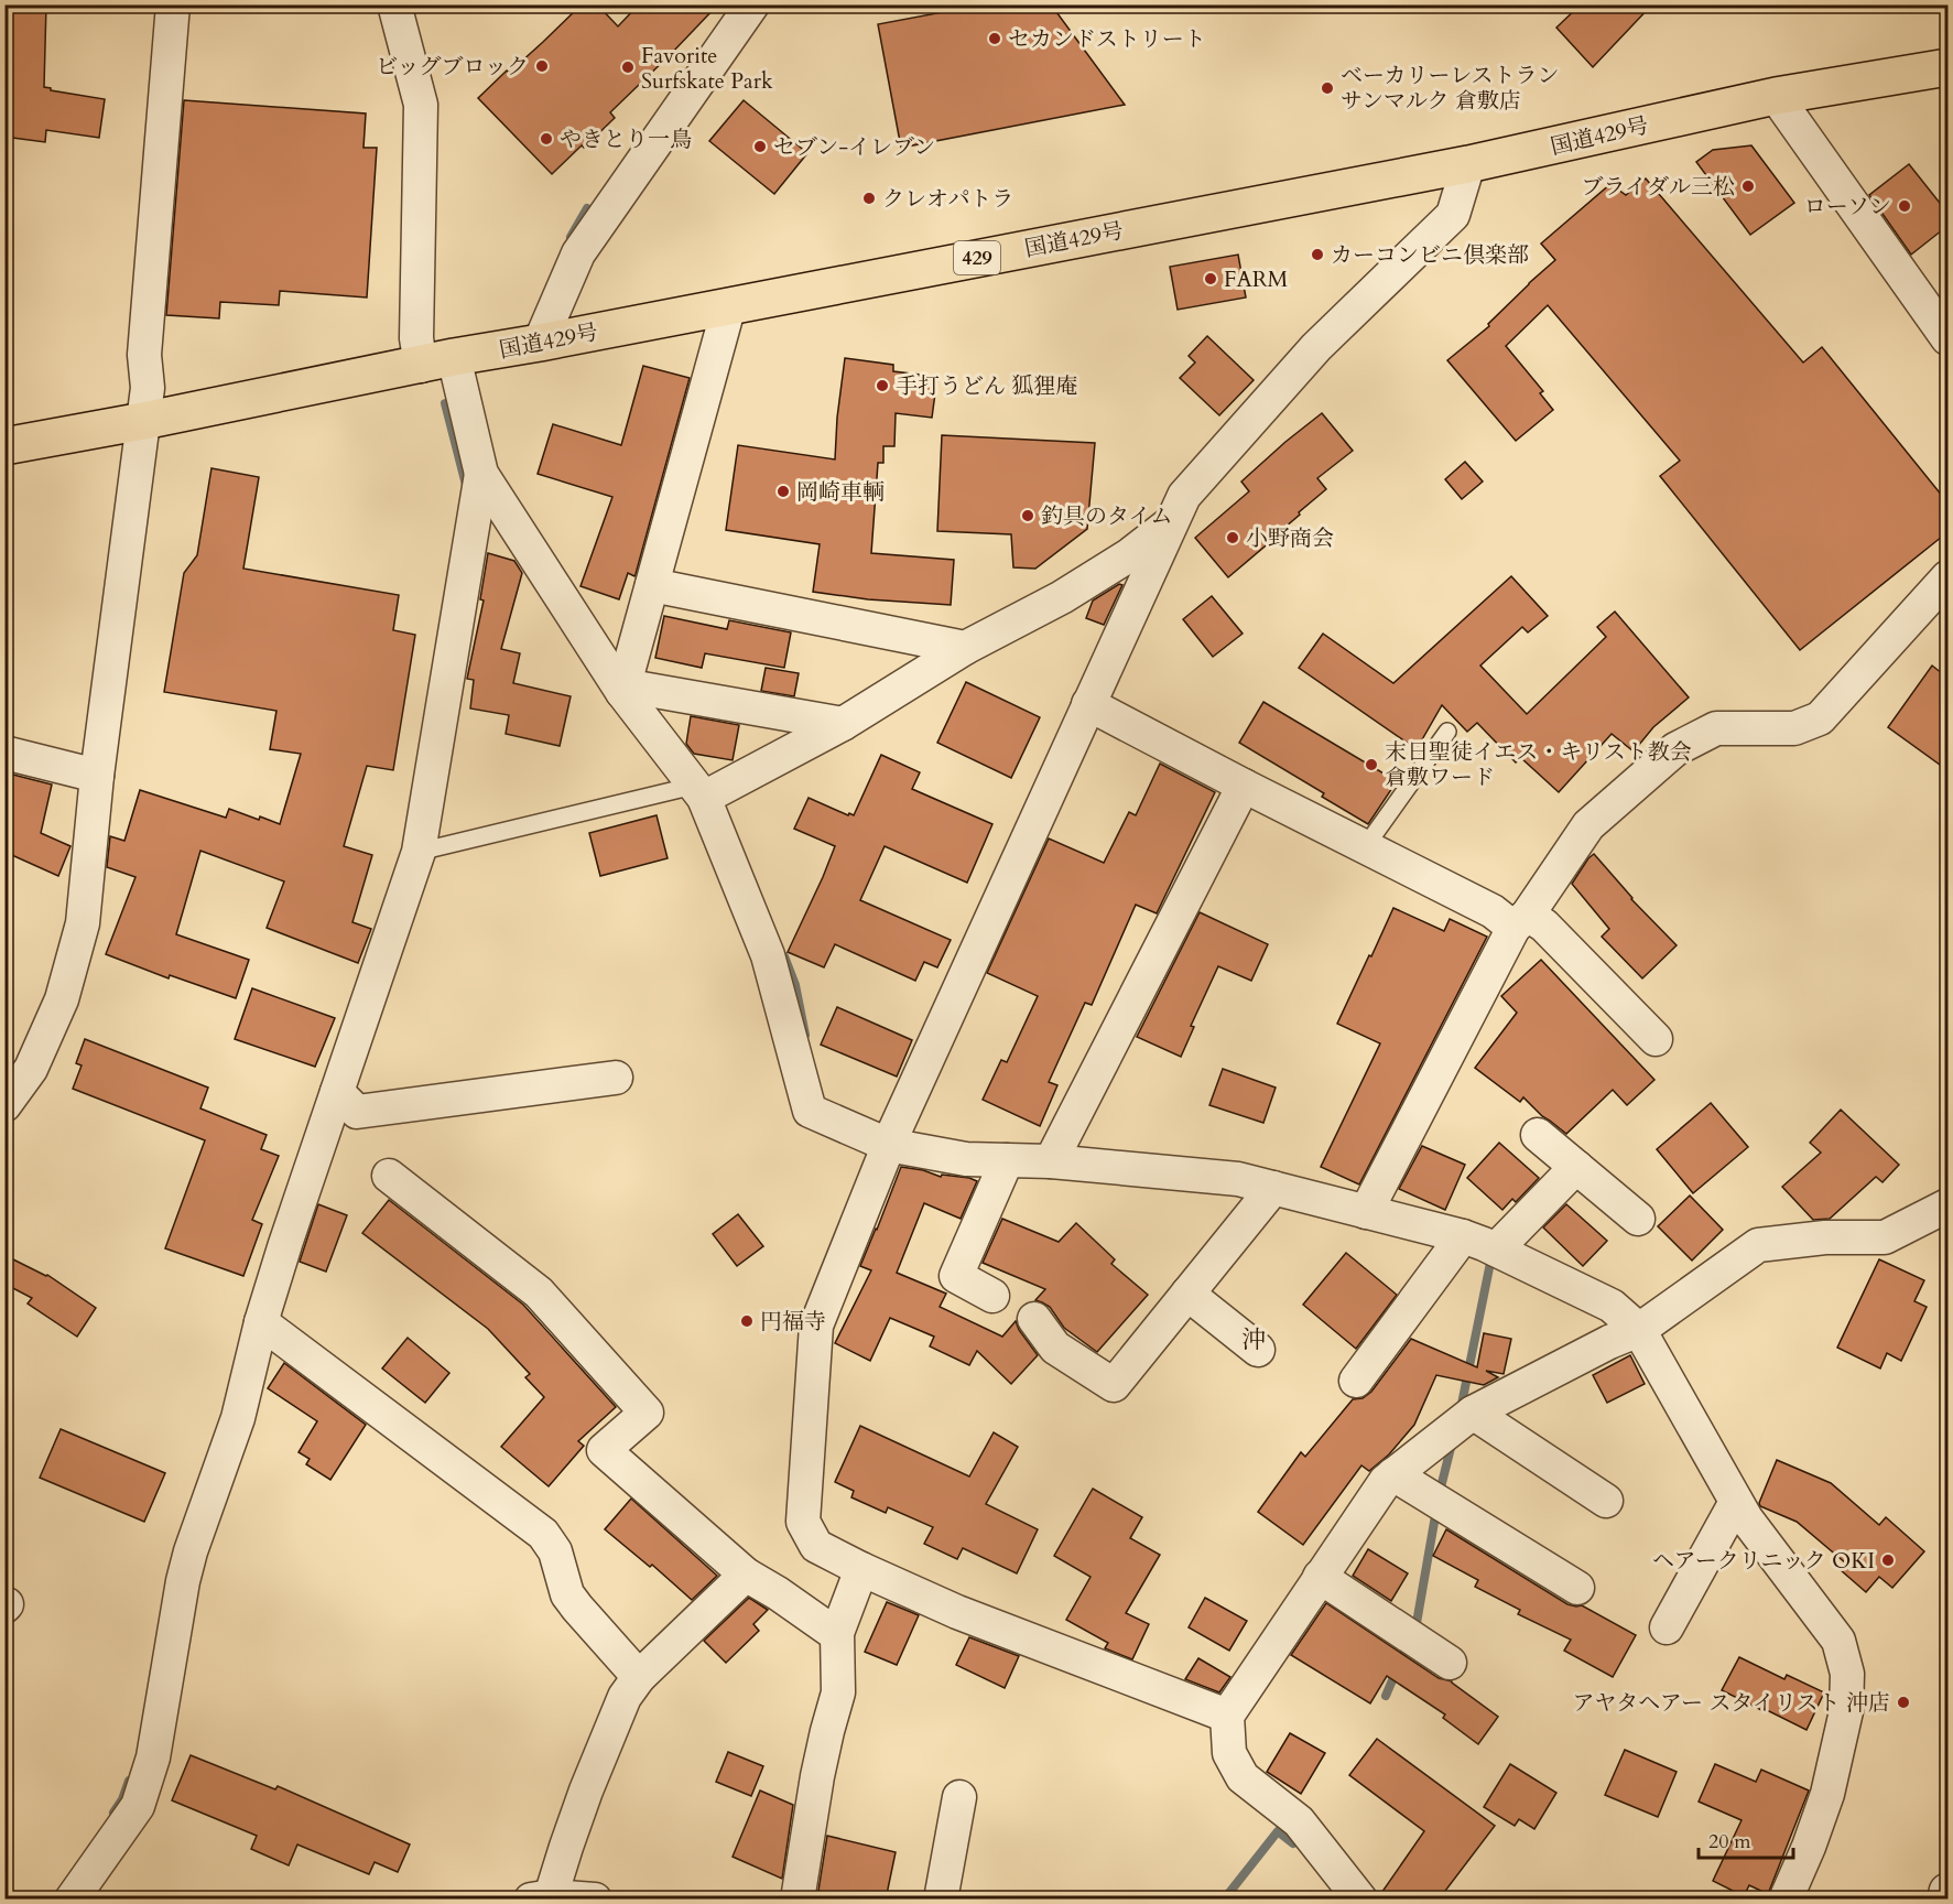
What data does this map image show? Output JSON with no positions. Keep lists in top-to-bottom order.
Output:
{
  "streets": {
    "highway": ["国道429号", "429"]
  },
  "districts": ["沖"],
  "places": [
    "セカンドストリート",
    "ビッグブロック",
    "Favorite Surfskate Park",
    "ベーカリーレストラン サンマルク 倉敷店",
    "やきとり一鳥",
    "セブン-イレブン",
    "ブライダル三松",
    "クレオパトラ",
    "ローソン",
    "カーコンビニ倶楽部",
    "FARM",
    "手打うどん 狐狸庵",
    "岡崎車輌",
    "釣具のタイム",
    "小野商会",
    "末日聖徒イエス・キリスト教会 倉敷ワード",
    "円福寺",
    "ヘアークリニック OKI",
    "アヤタヘアー スタイリスト 沖店"
  ],
  "scale_bar": "20 m"
}
